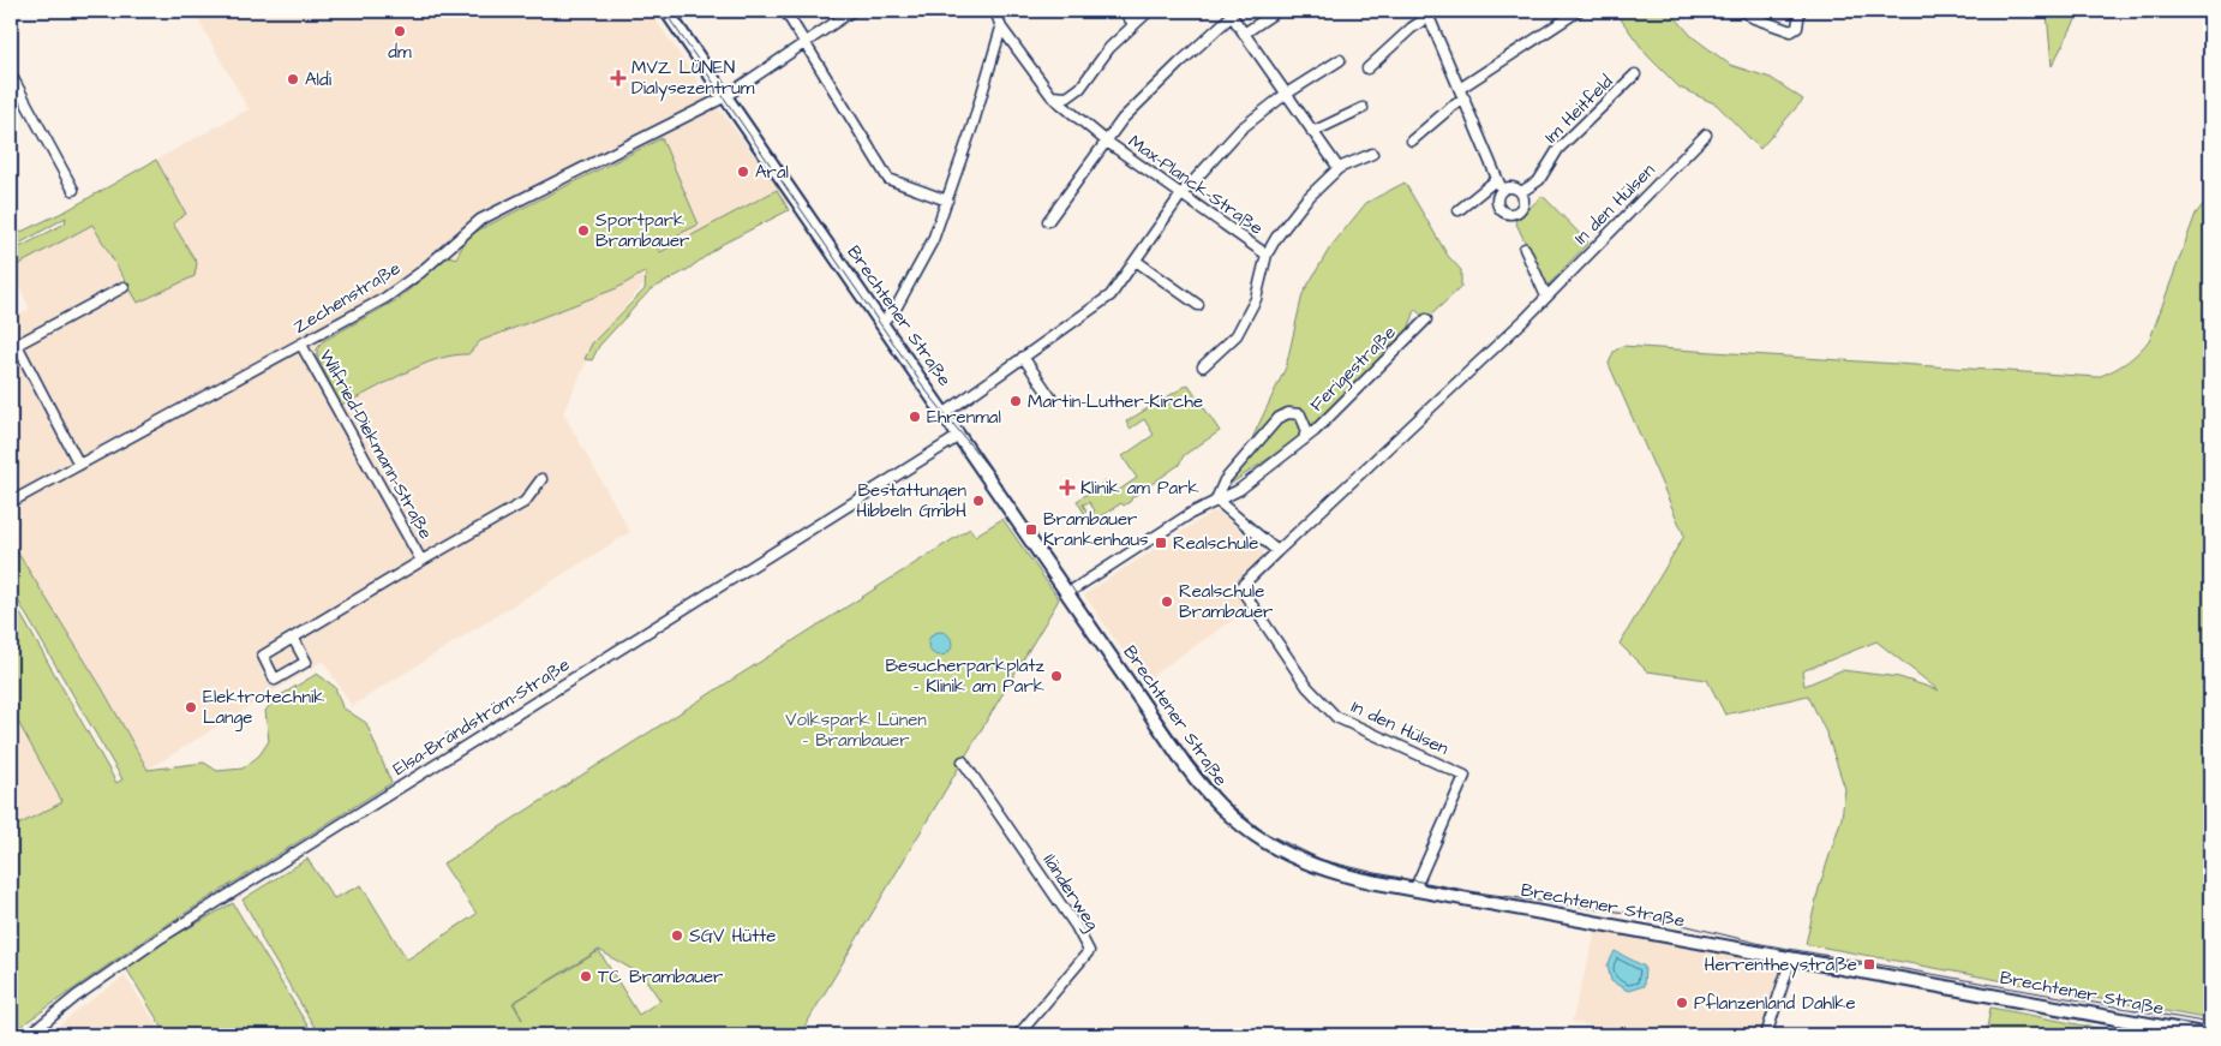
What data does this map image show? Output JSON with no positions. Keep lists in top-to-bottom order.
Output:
{
  "streets": {
    "main road": ["Brechtener Straße"],
    "street": [
      "Im Heitfeld",
      "Max-Planck-Straße",
      "In den Hülsen",
      "Zechenstraße",
      "Ferigestraße",
      "Wilfried-Diekmann-Straße",
      "Elsa-Brändström-Straße",
      "Iländerweg"
    ]
  },
  "crossings": [
    ["In den Hülsen", "Brechtener Straße"],
    ["Zechenstraße", "Brechtener Straße"],
    ["Zechenstraße", "Wilfried-Diekmann-Straße"],
    ["Brechtener Straße", "Ferigestraße"],
    ["Brechtener Straße", "Elsa-Brändström-Straße"]
  ],
  "parks": ["Volkspark Lünen – Brambauer"],
  "places": {
    "other": [
      "dm",
      "Aldi",
      "Aral",
      "Sportpark Brambauer",
      "Martin-Luther-Kirche",
      "Ehrenmal",
      "Bestattungen Hibbeln GmbH",
      "Realschule Brambauer",
      "Besucherparkplatz - Klinik am Park",
      "Elektrotechnik Lange",
      "SGV Hütte",
      "TC Brambauer",
      "Pflanzenland Dahlke"
    ],
    "health": ["MVZ LÜNEN Dialysezentrum", "Klinik am Park"],
    "transit": ["Brambauer Krankenhaus", "Realschule", "Herrentheystraße"]
  }
}
